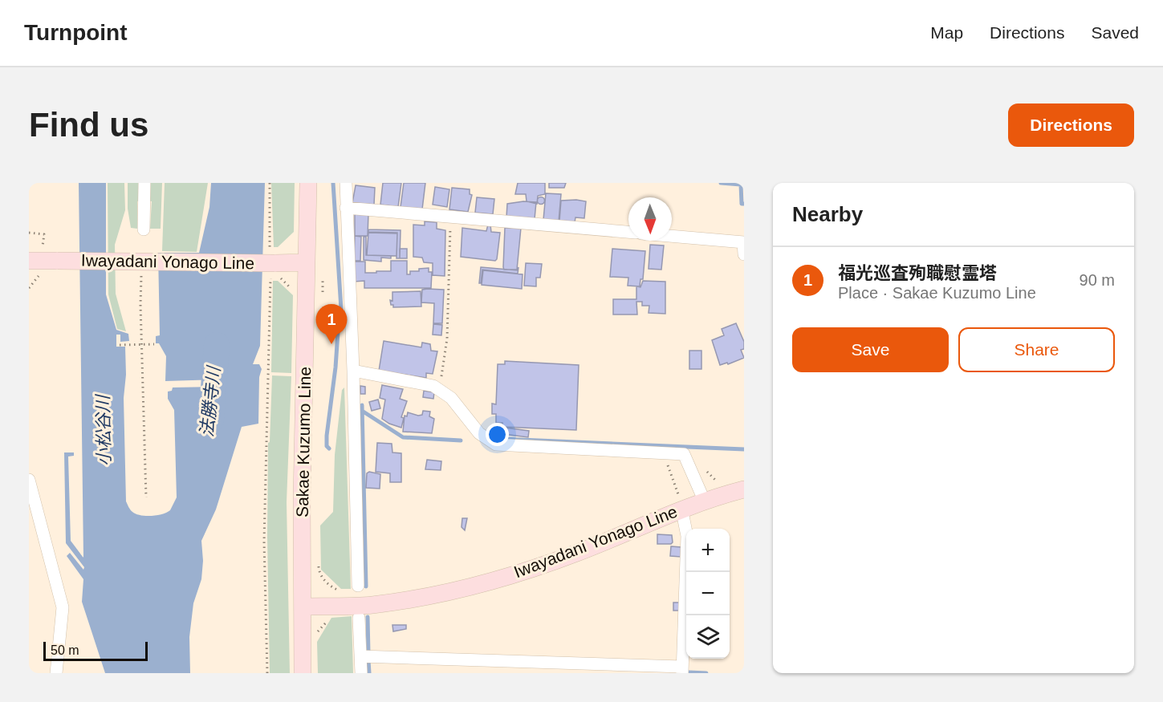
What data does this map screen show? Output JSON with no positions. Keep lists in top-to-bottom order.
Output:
{
  "streets": {
    "main road": ["Iwayadani Yonago Line", "Sakae Kuzumo Line"]
  },
  "crossings": [
    ["Iwayadani Yonago Line", "Sakae Kuzumo Line"]
  ],
  "water": ["法勝寺川", "小松谷川"],
  "scale_bar": "50 m",
  "north": "bottom",
  "page": {
    "header": "Turnpoint",
    "nav": ["Map", "Directions", "Saved"],
    "buttons": [
      "Directions",
      ["Save", "Share"]
    ],
    "title": "Find us",
    "heading": "Nearby",
    "list": [
      {
        "mark": "1",
        "name": "福光巡査殉職慰霊塔",
        "note": "Place · Sakae Kuzumo Line",
        "value": "90 m"
      }
    ],
    "pins": "1",
    "map_buttons": ["+", "−"],
    "scale": "50 m"
  }
}
